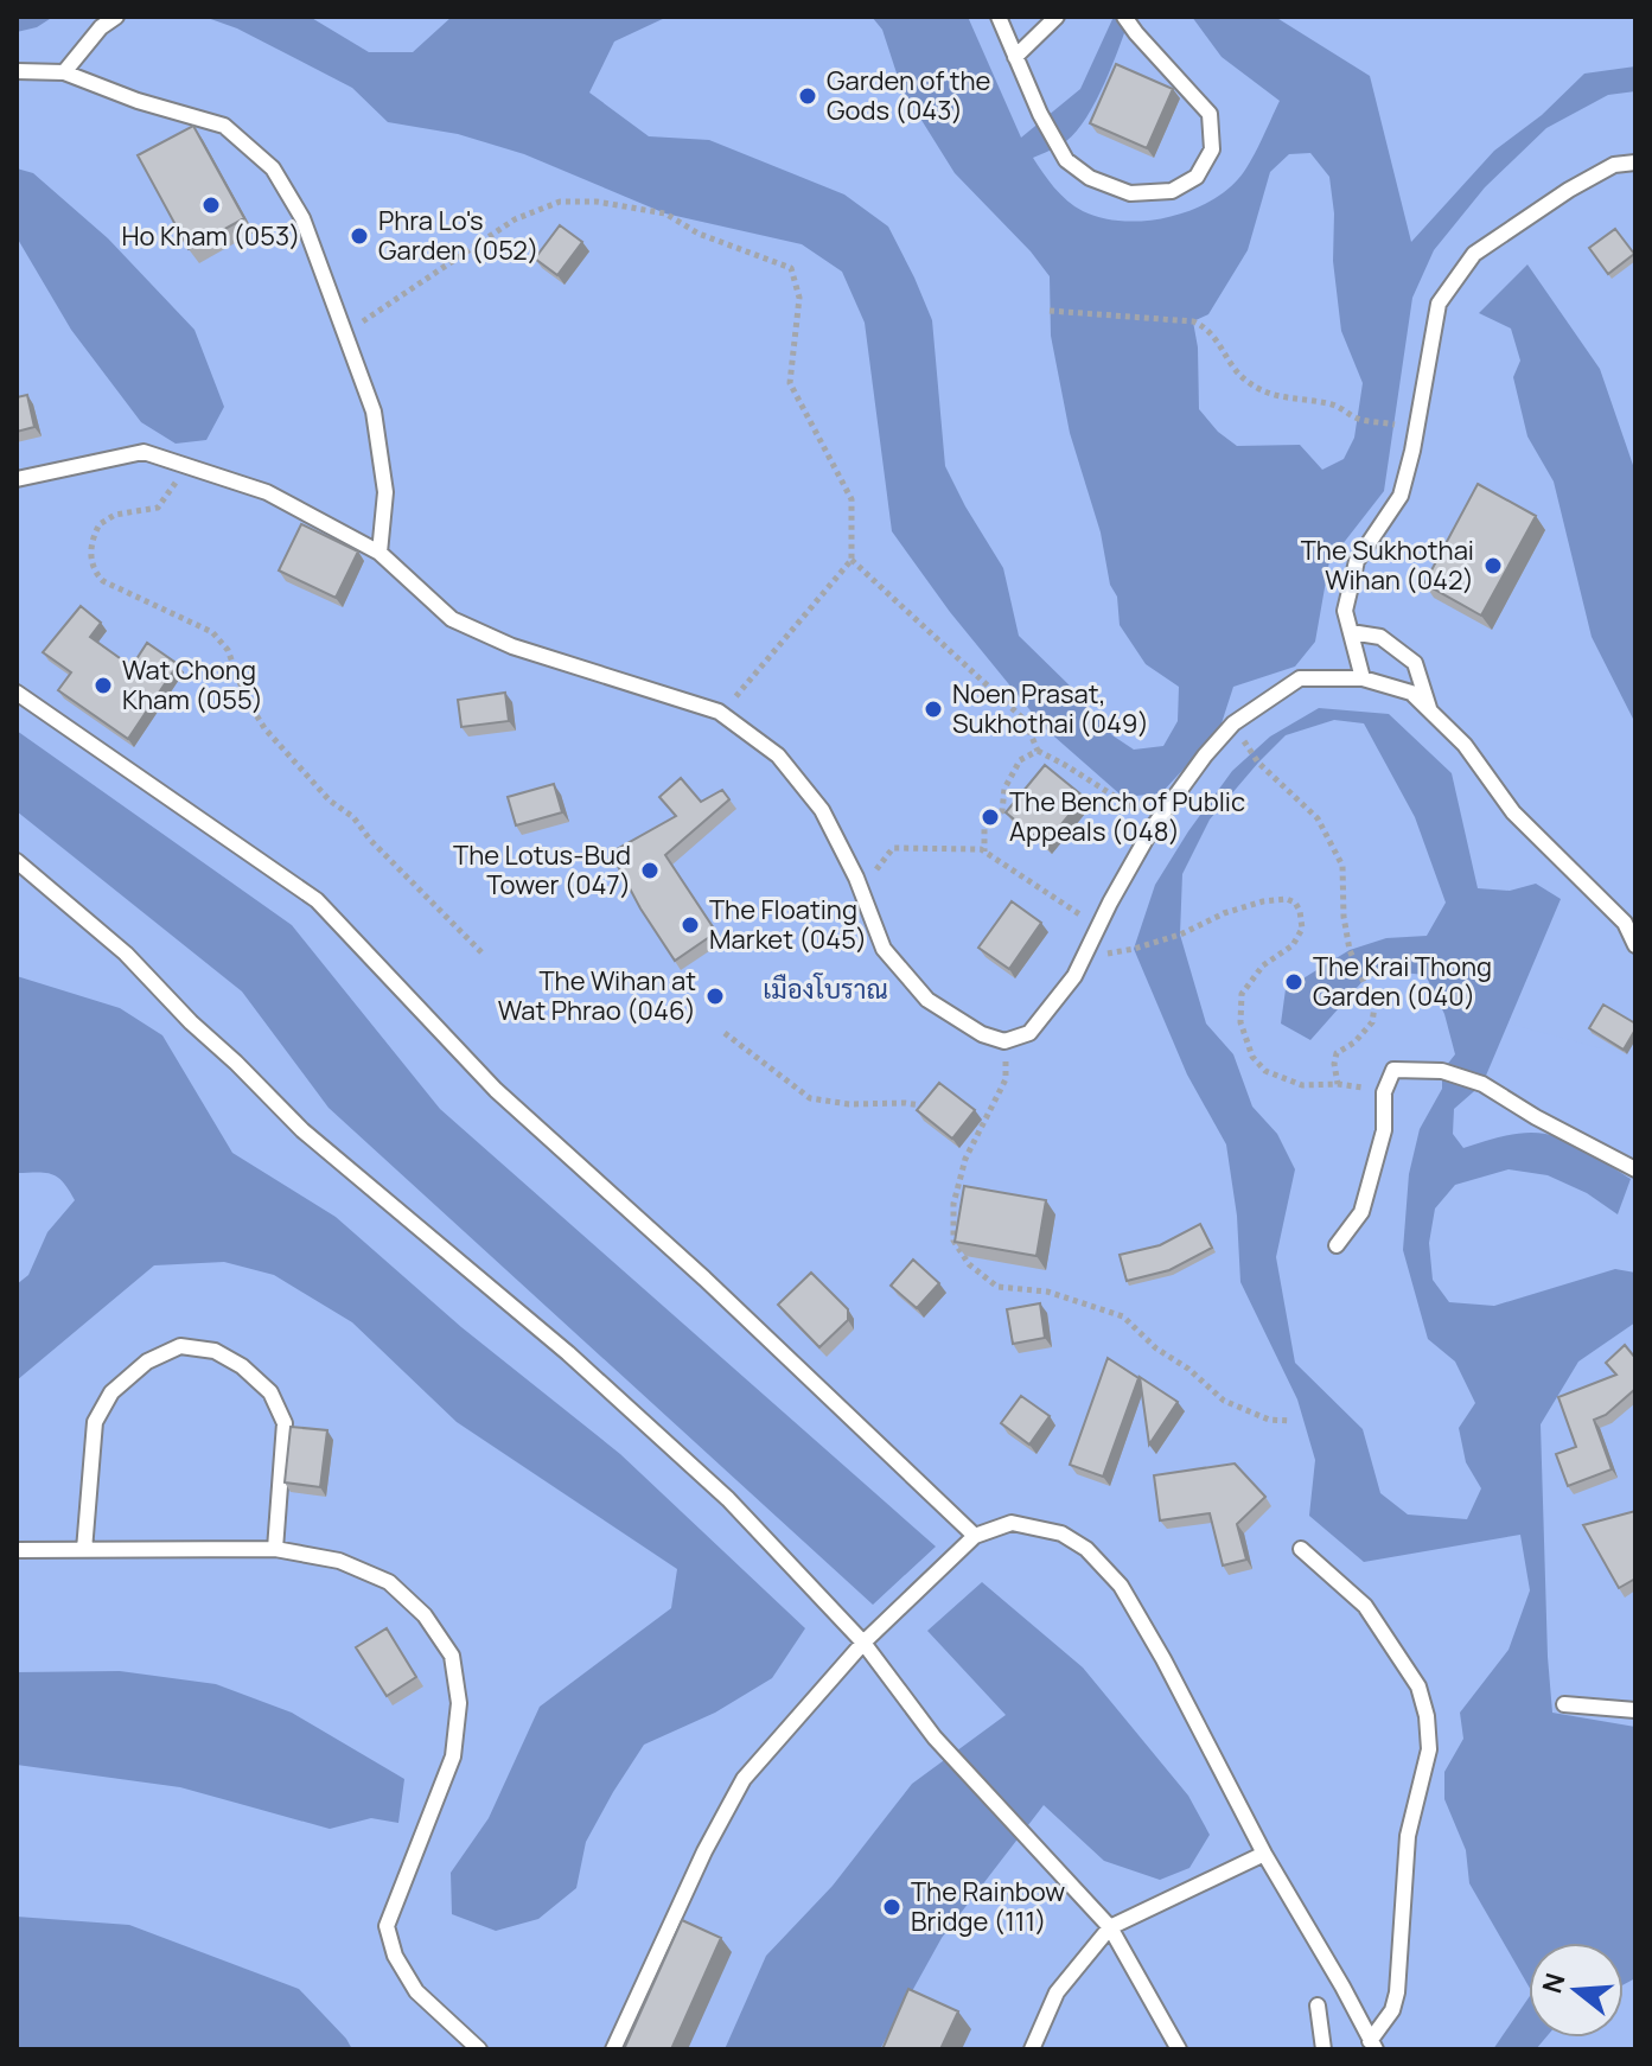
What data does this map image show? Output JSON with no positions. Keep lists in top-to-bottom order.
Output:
{
  "parks": ["เมืองโบราณ"],
  "places": [
    "Garden of the Gods (043)",
    "Ho Kham (053)",
    "Phra Lo's Garden (052)",
    "The Sukhothai Wihan (042)",
    "Wat Chong Kham (055)",
    "Noen Prasat, Sukhothai (049)",
    "The Bench of Public Appeals (048)",
    "The Lotus-Bud Tower (047)",
    "The Floating Market (045)",
    "The Krai Thong Garden (040)",
    "The Wihan at Wat Phrao (046)",
    "The Rainbow Bridge (111)"
  ],
  "north": "left"
}
